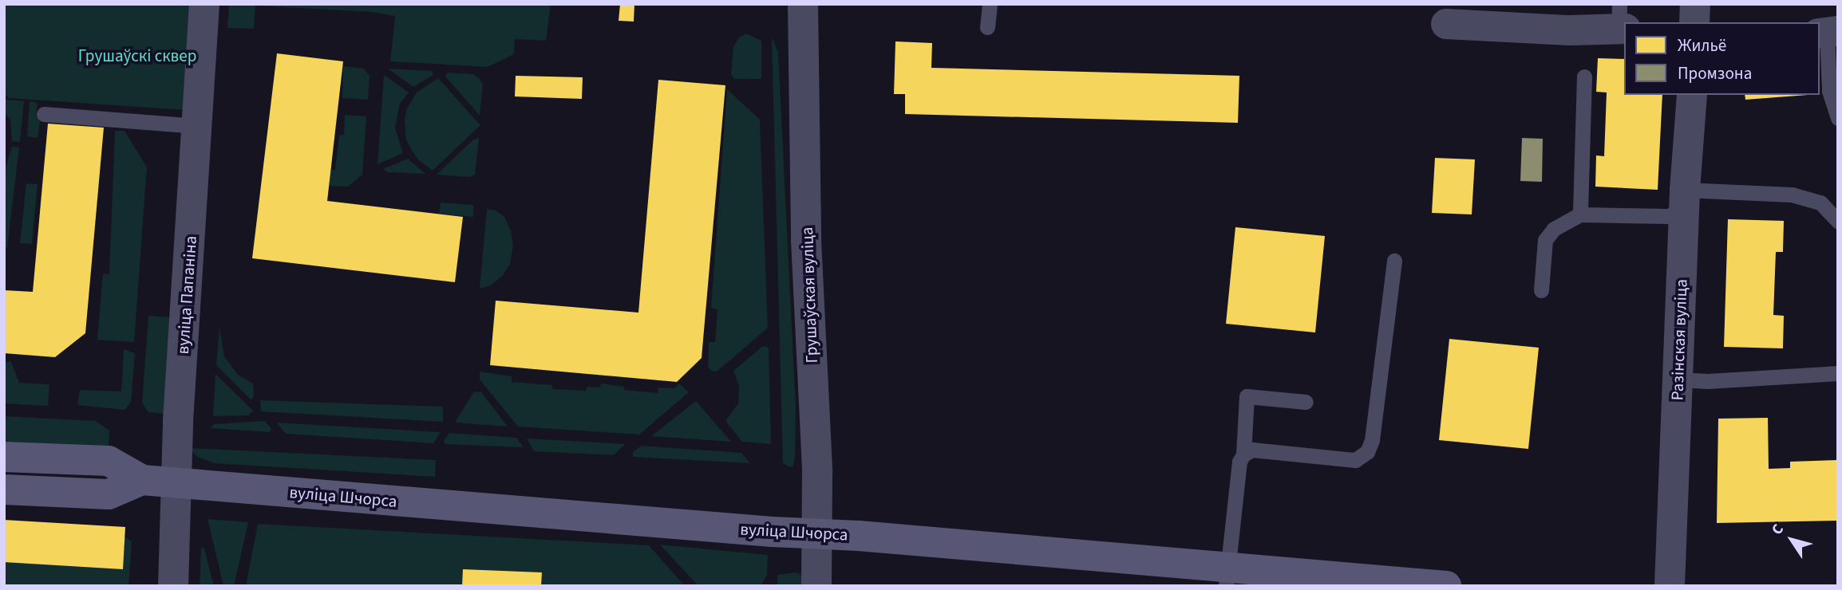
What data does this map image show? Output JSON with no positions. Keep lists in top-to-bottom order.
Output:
{
  "streets": {
    "main road": ["вуліца Шчорса"],
    "street": ["вуліца Папаніна", "Грушаўская вуліца", "Разінская вуліца"]
  },
  "crossings": [
    ["вуліца Папаніна", "вуліца Шчорса"],
    ["Грушаўская вуліца", "вуліца Шчорса"]
  ],
  "parks": ["Грушаўскі сквер"],
  "legend": ["Жильё", "Промзона"],
  "north": "top left"
}
